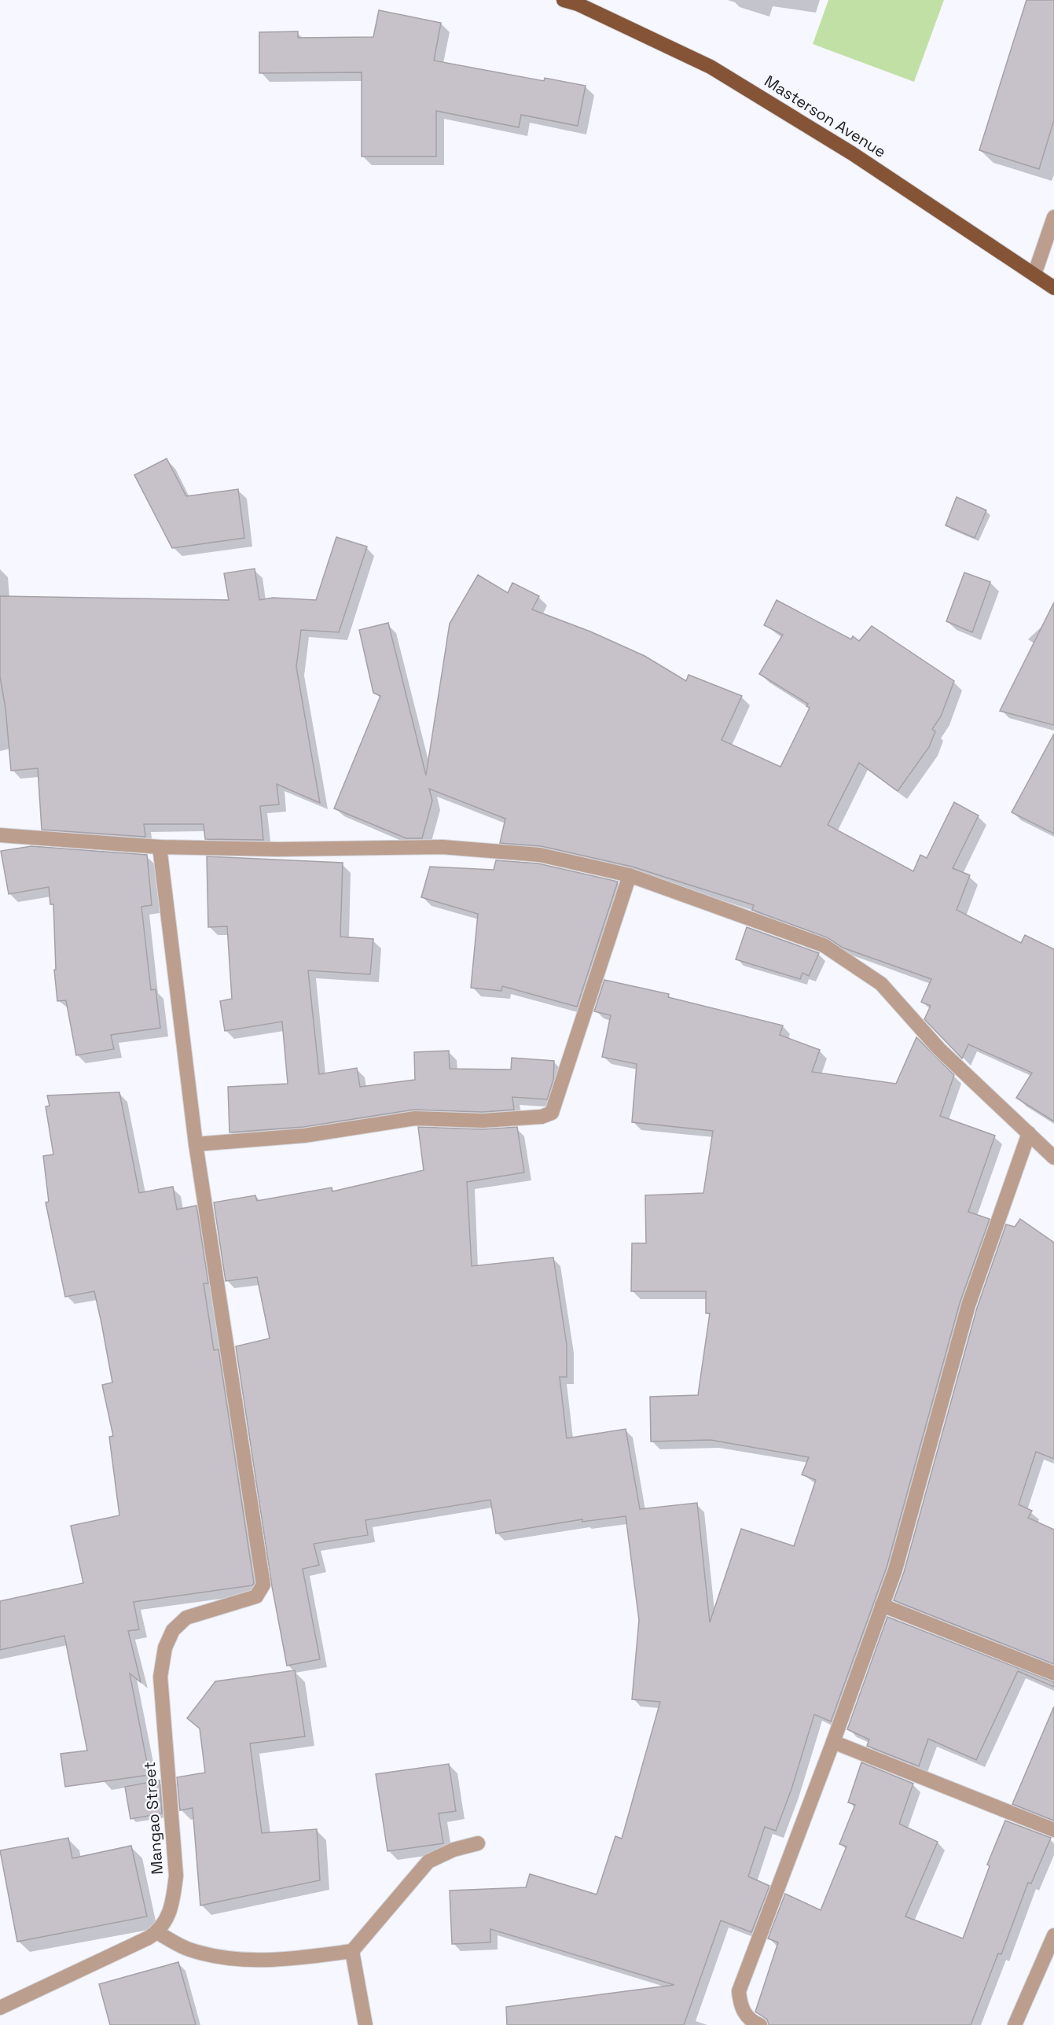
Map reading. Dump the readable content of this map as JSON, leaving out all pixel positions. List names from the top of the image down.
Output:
{
  "streets": {
    "main road": ["Masterson Avenue"],
    "street": ["Mangao Street"]
  }
}
